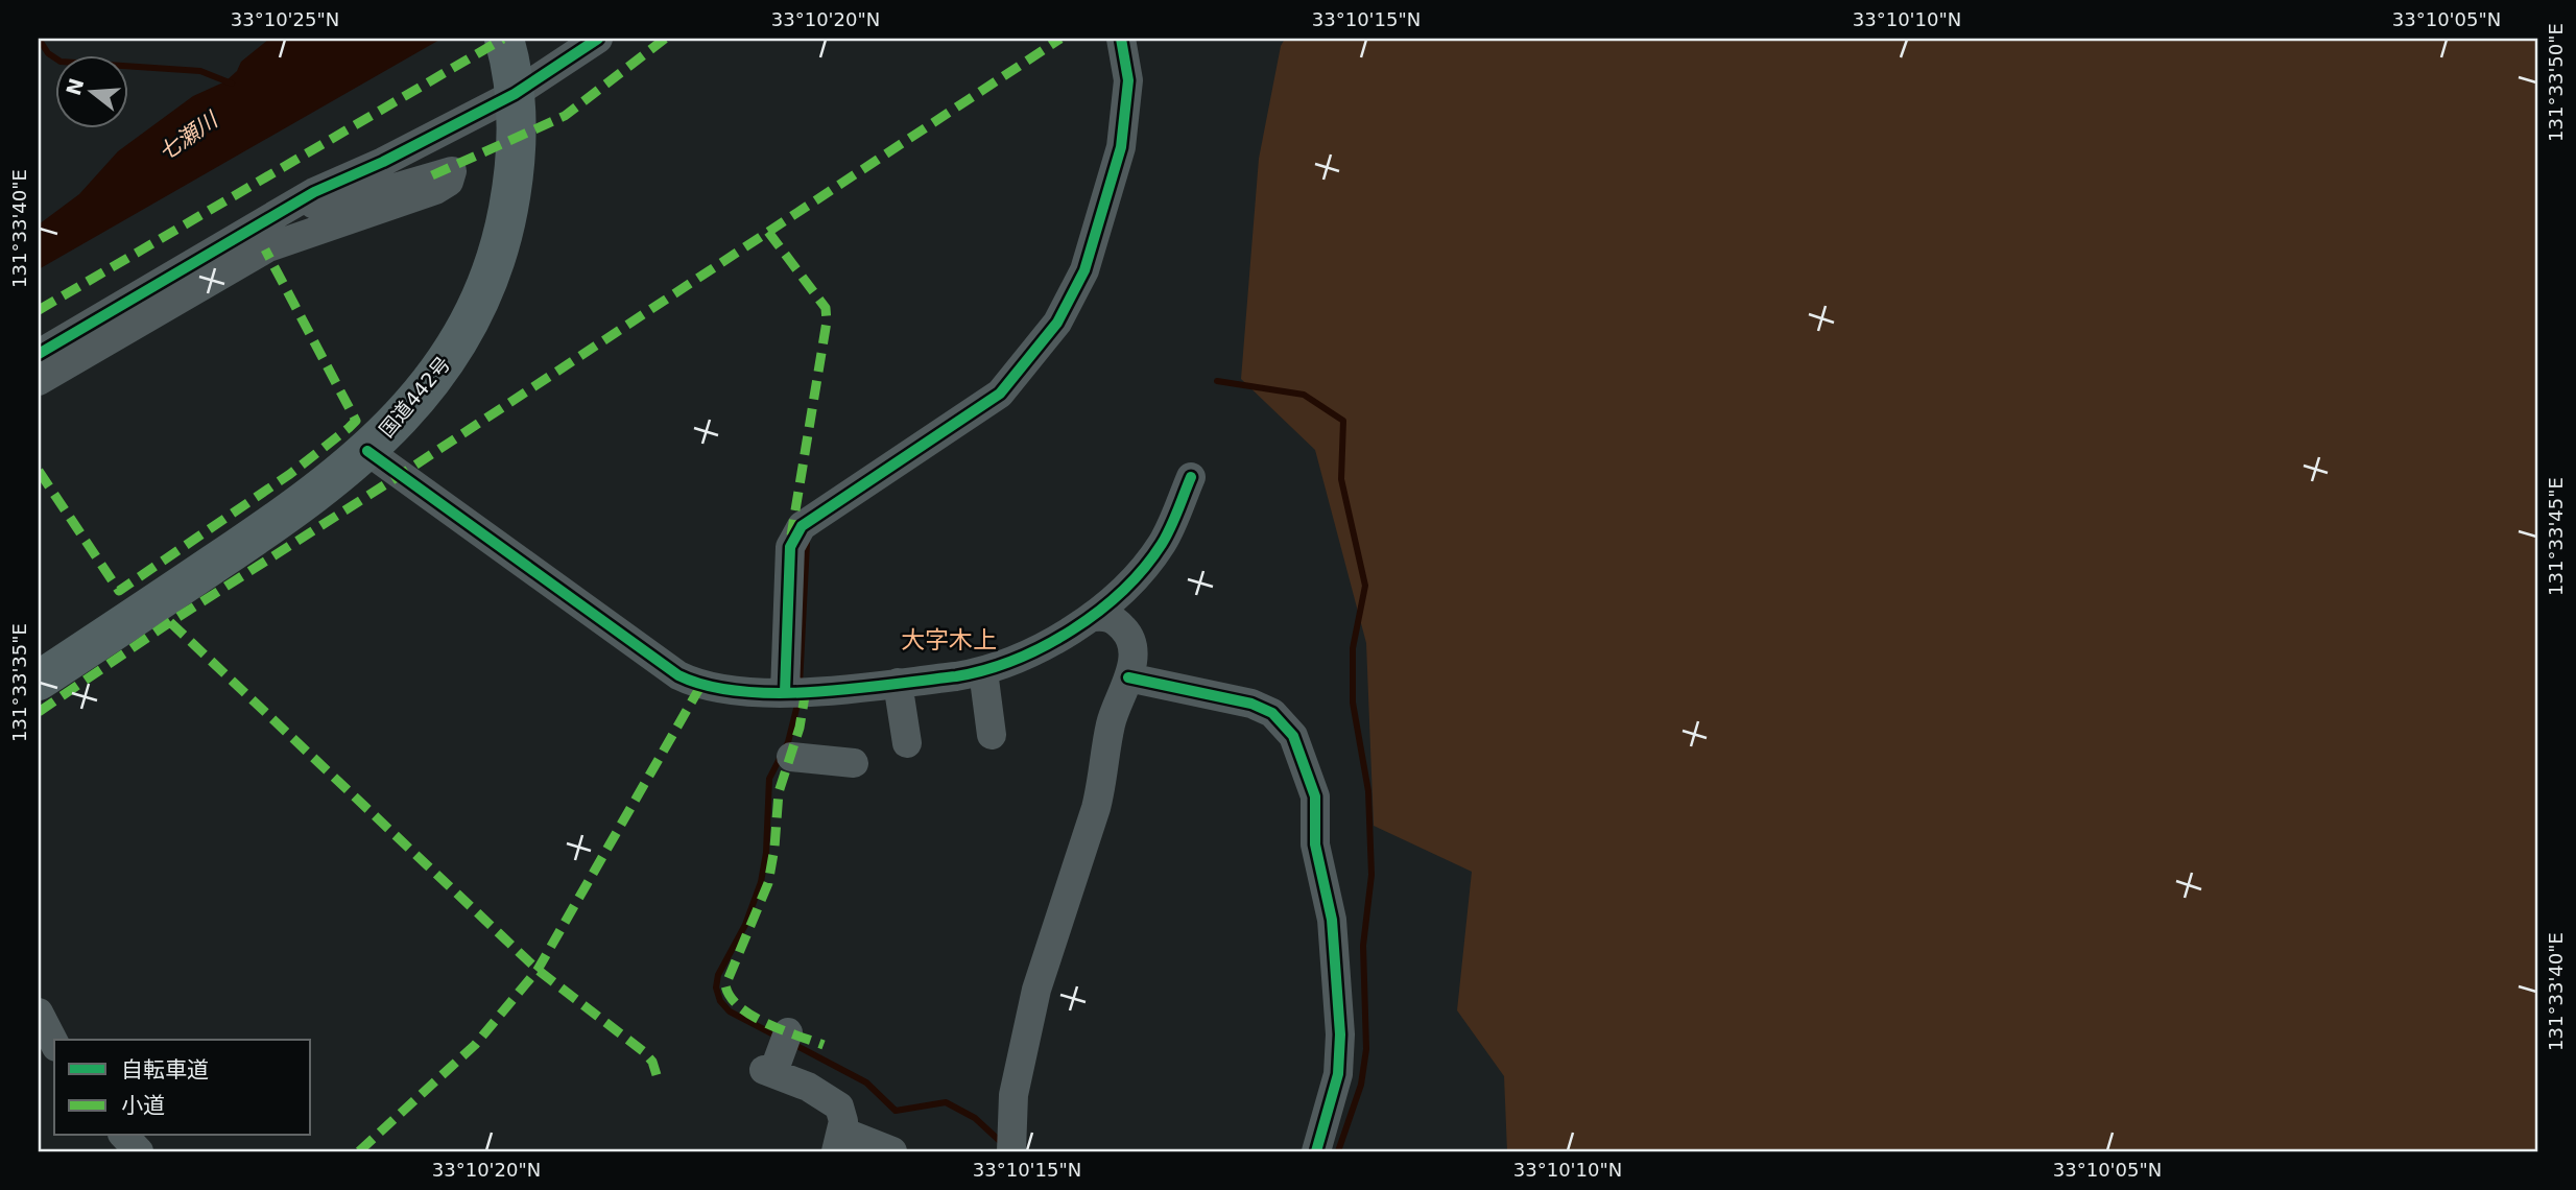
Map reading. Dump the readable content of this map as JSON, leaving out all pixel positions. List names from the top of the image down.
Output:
{
  "streets": {
    "highway": ["国道442号"]
  },
  "districts": ["大字木上"],
  "water": ["七瀬川"],
  "legend": ["自転車道", "小道"],
  "north": "left",
  "coordinates": [
    "33°10'25\"N",
    "33°10'20\"N",
    "33°10'15\"N",
    "33°10'10\"N",
    "33°10'05\"N",
    "131°33'50\"E",
    "131°33'40\"E",
    "131°33'45\"E",
    "131°33'35\"E"
  ]
}
